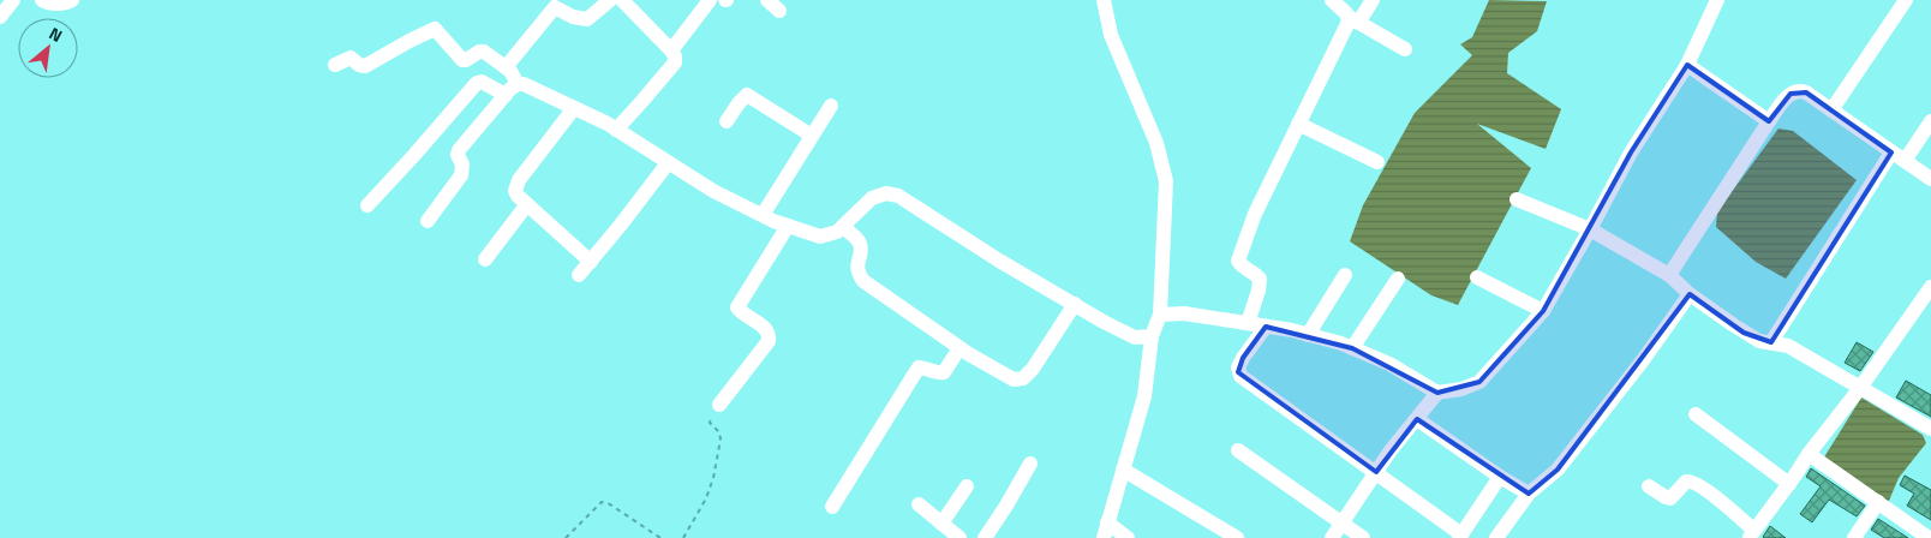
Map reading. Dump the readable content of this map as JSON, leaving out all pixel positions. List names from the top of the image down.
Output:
{
  "north": "top right"
}
